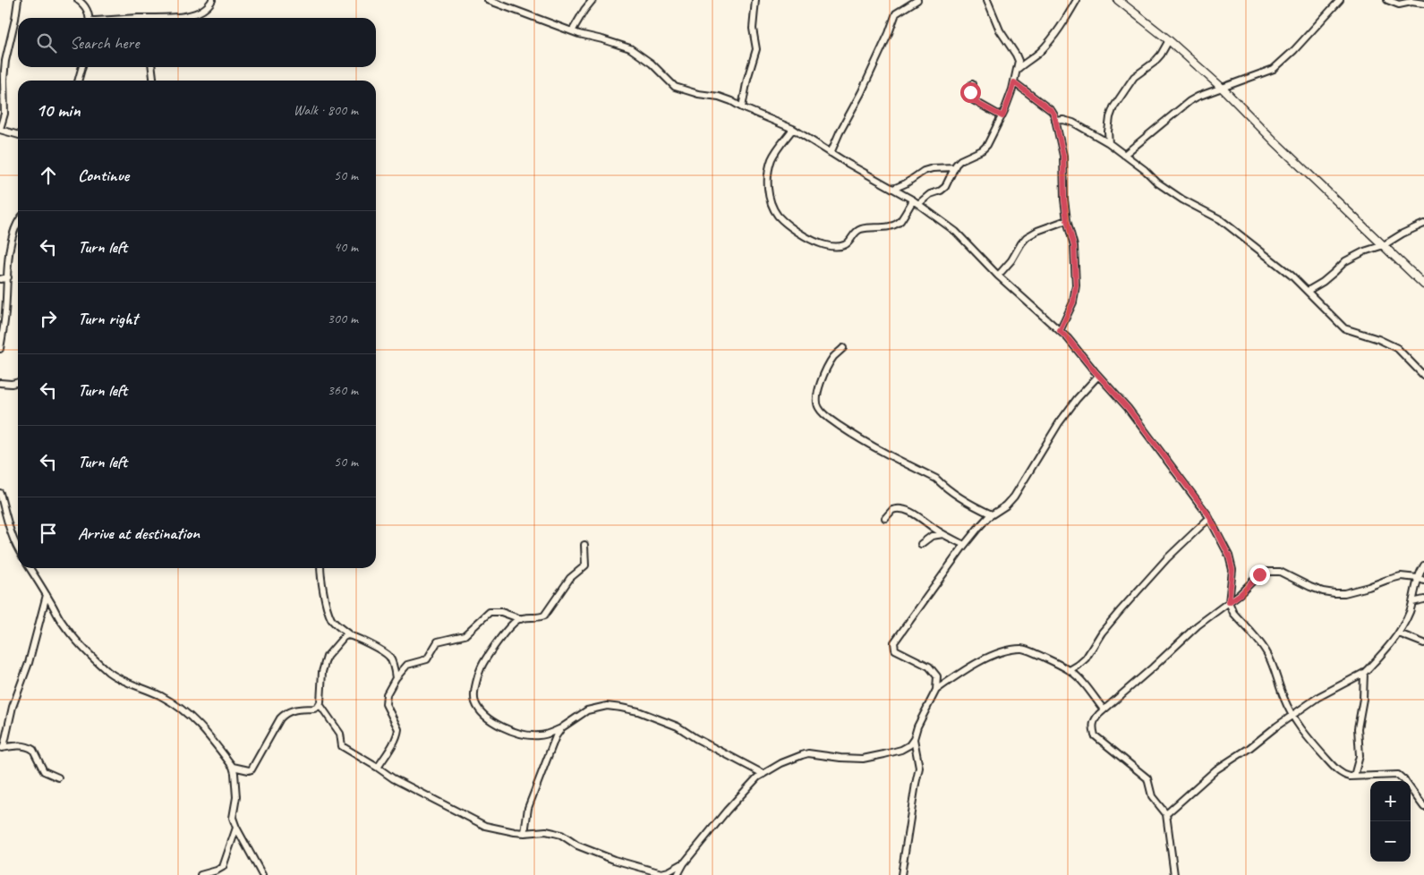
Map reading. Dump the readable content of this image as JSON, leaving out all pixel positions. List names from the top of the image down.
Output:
{
  "page": {
    "search": "Search here",
    "heading": ["10 min", "Walk · 800 m"],
    "list": [
      ["Continue", "50 m"],
      ["Turn left", "40 m"],
      ["Turn right", "300 m"],
      ["Turn left", "360 m"],
      ["Turn left", "50 m"],
      "Arrive at destination"
    ],
    "map_buttons": ["+", "−"]
  }
}
